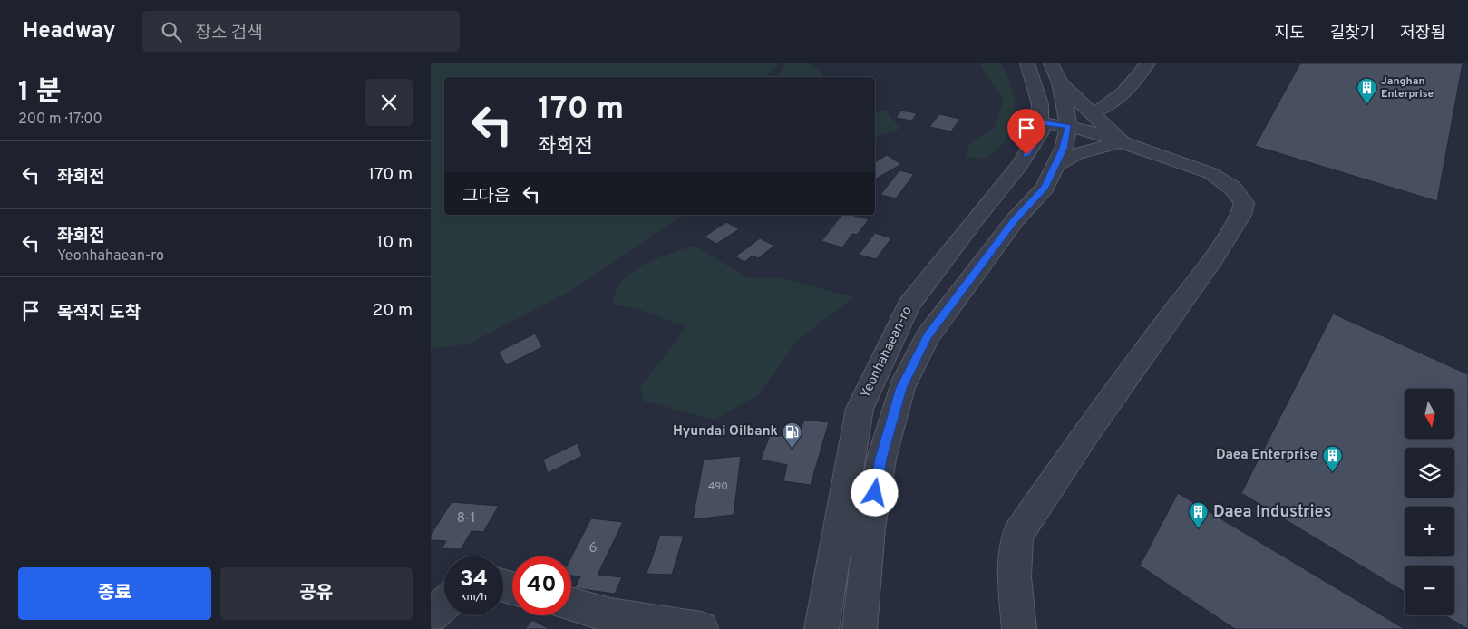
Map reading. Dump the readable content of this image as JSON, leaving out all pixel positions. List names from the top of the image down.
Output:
{
  "streets": {
    "street": ["Yeonhahaean-ro"]
  },
  "places": {
    "building": ["Janghan Enterprise", "Daea Enterprise", "Daea Industries"],
    "fuel station": ["Hyundai Oilbank"]
  },
  "house_numbers": ["490", "8-1", "6"],
  "north": "bottom",
  "page": {
    "header": "Headway",
    "search": "장소 검색",
    "nav": ["지도", "길찾기", "저장됨"],
    "heading": ["1 분", "200 m · 17:00"],
    "turn": ["170 m", "좌회전"],
    "list": [
      {
        "name": "좌회전",
        "value": "170 m"
      },
      {
        "name": "좌회전",
        "note": "Yeonhahaean-ro",
        "value": "10 m"
      },
      {
        "name": "목적지 도착",
        "value": "20 m"
      }
    ],
    "then": "그다음",
    "map_buttons": ["+", "−"],
    "speed": "34 km/h",
    "limit": "40",
    "buttons": ["종료", "공유"]
  }
}
